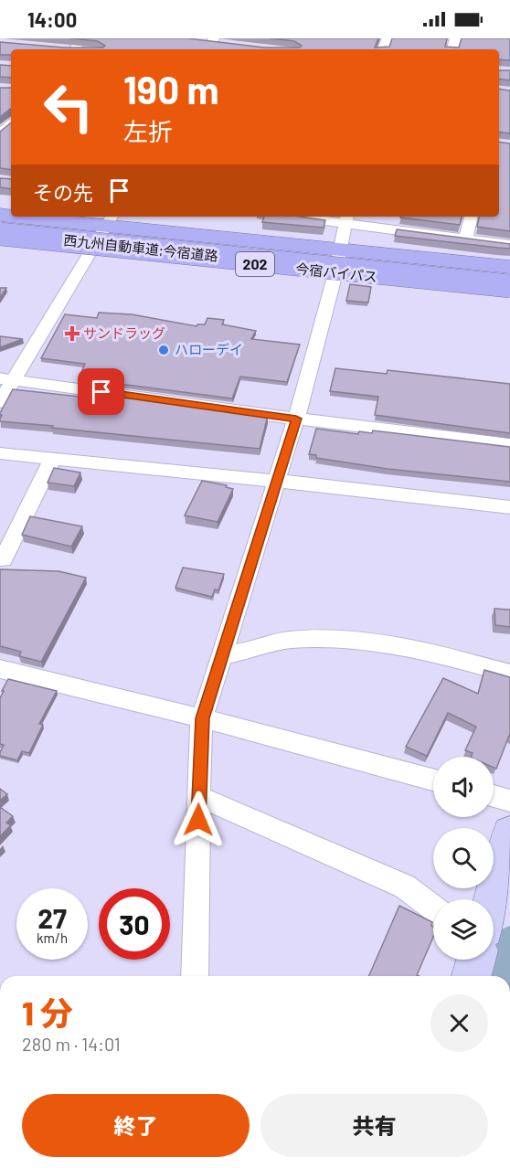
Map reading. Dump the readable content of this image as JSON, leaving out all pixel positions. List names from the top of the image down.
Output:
{
  "streets": {
    "highway": ["西九州自動車道;今宿道路", "202", "今宿バイパス"]
  },
  "crossings": [
    ["西九州自動車道;今宿道路", "今宿バイパス"]
  ],
  "places": {
    "health": ["サンドラッグ"],
    "other": ["ハローデイ"]
  },
  "page": {
    "status": "14:00",
    "turn": ["190 m", "左折"],
    "then": "その先",
    "speed": "27 km/h",
    "limit": "30",
    "heading": ["1 分", "280 m · 14:01"],
    "buttons": ["終了", "共有"]
  }
}
